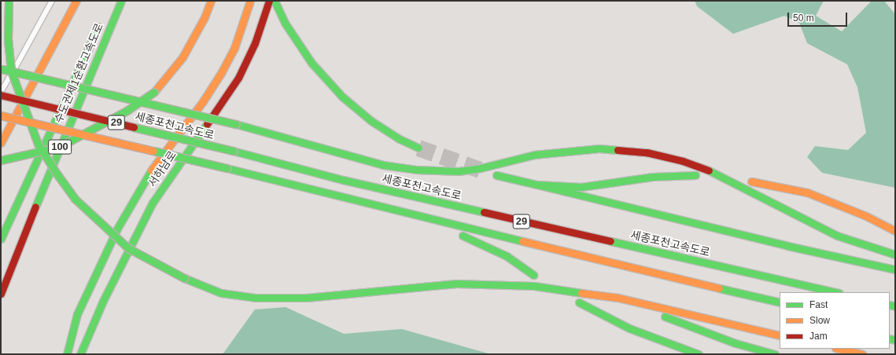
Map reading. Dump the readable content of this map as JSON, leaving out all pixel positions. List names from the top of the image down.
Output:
{
  "streets": {
    "main road": [
      "수도권제1순환고속도로",
      "29",
      "세종포천고속도로",
      "100",
      "서하남로"
    ]
  },
  "legend": ["Fast", "Slow", "Jam"],
  "scale_bar": "50 m"
}
